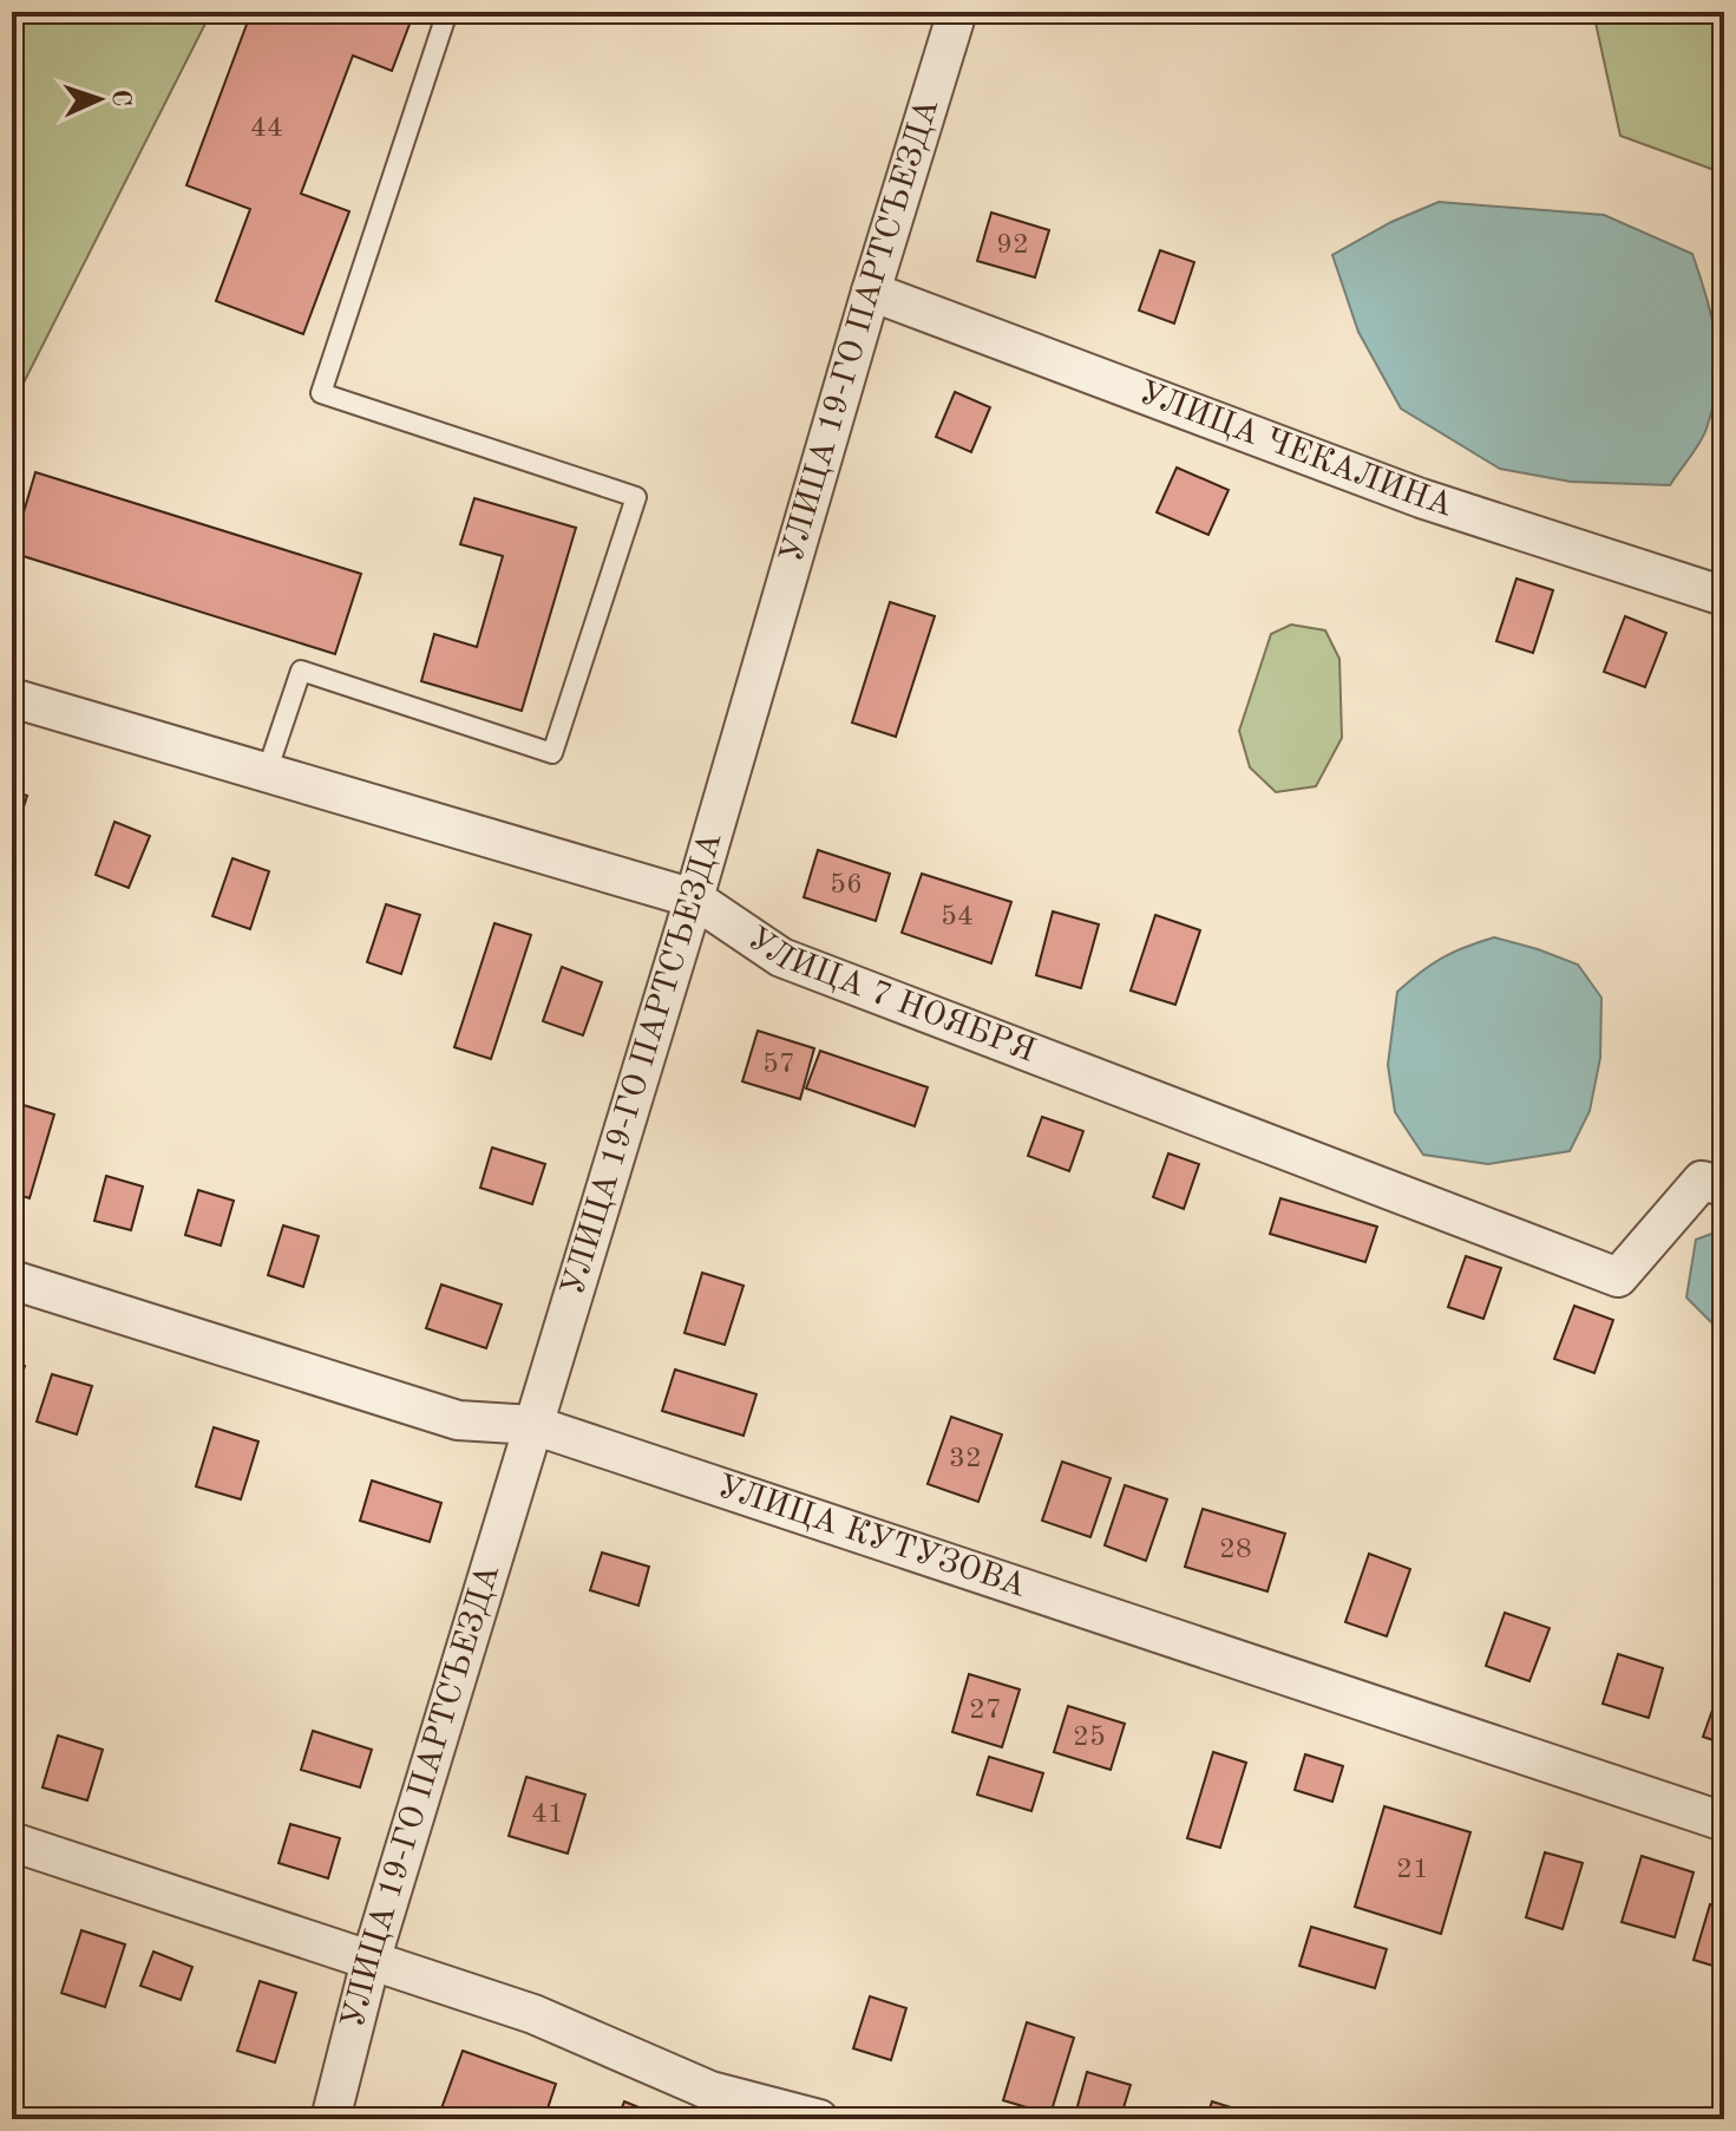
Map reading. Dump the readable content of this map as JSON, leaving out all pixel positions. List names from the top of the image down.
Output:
{
  "streets": {
    "street": [
      "УЛИЦА 19-ГО ПАРТСЪЕЗДА",
      "УЛИЦА ЧЕКАЛИНА",
      "УЛИЦА 7 НОЯБРЯ",
      "УЛИЦА КУТУЗОВА"
    ]
  },
  "crossings": [
    ["УЛИЦА 19-ГО ПАРТСЪЕЗДА", "УЛИЦА ЧЕКАЛИНА"],
    ["УЛИЦА 19-ГО ПАРТСЪЕЗДА", "УЛИЦА 7 НОЯБРЯ"],
    ["УЛИЦА 19-ГО ПАРТСЪЕЗДА", "УЛИЦА КУТУЗОВА"]
  ],
  "house_numbers": [
    "44",
    "92",
    "56",
    "54",
    "57",
    "32",
    "28",
    "27",
    "25",
    "41",
    "21"
  ],
  "north": "right"
}
